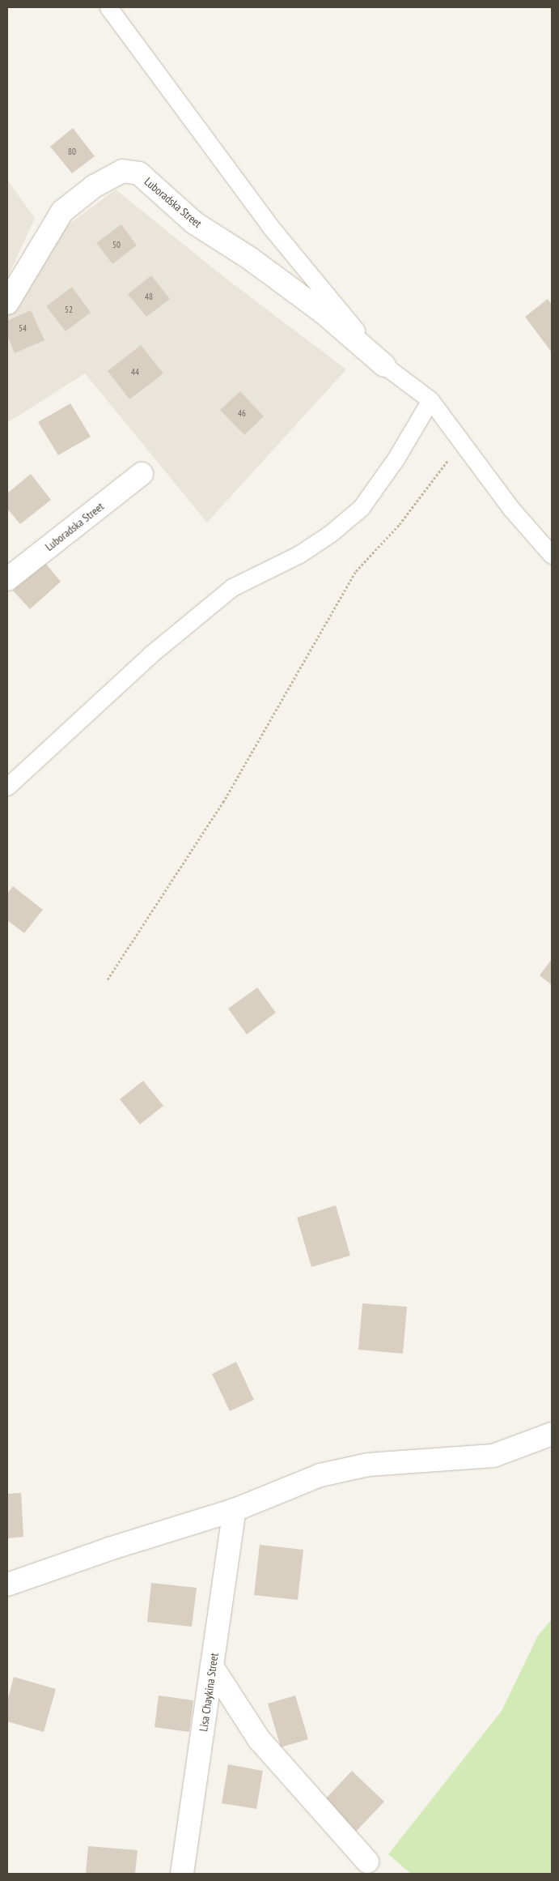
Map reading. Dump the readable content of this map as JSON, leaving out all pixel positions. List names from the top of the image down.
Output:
{
  "streets": {
    "street": ["Luboradska Street", "Lisa Chaykina Street"]
  },
  "house_numbers": [
    "80",
    "50",
    "48",
    "52",
    "54",
    "44",
    "46"
  ]
}
